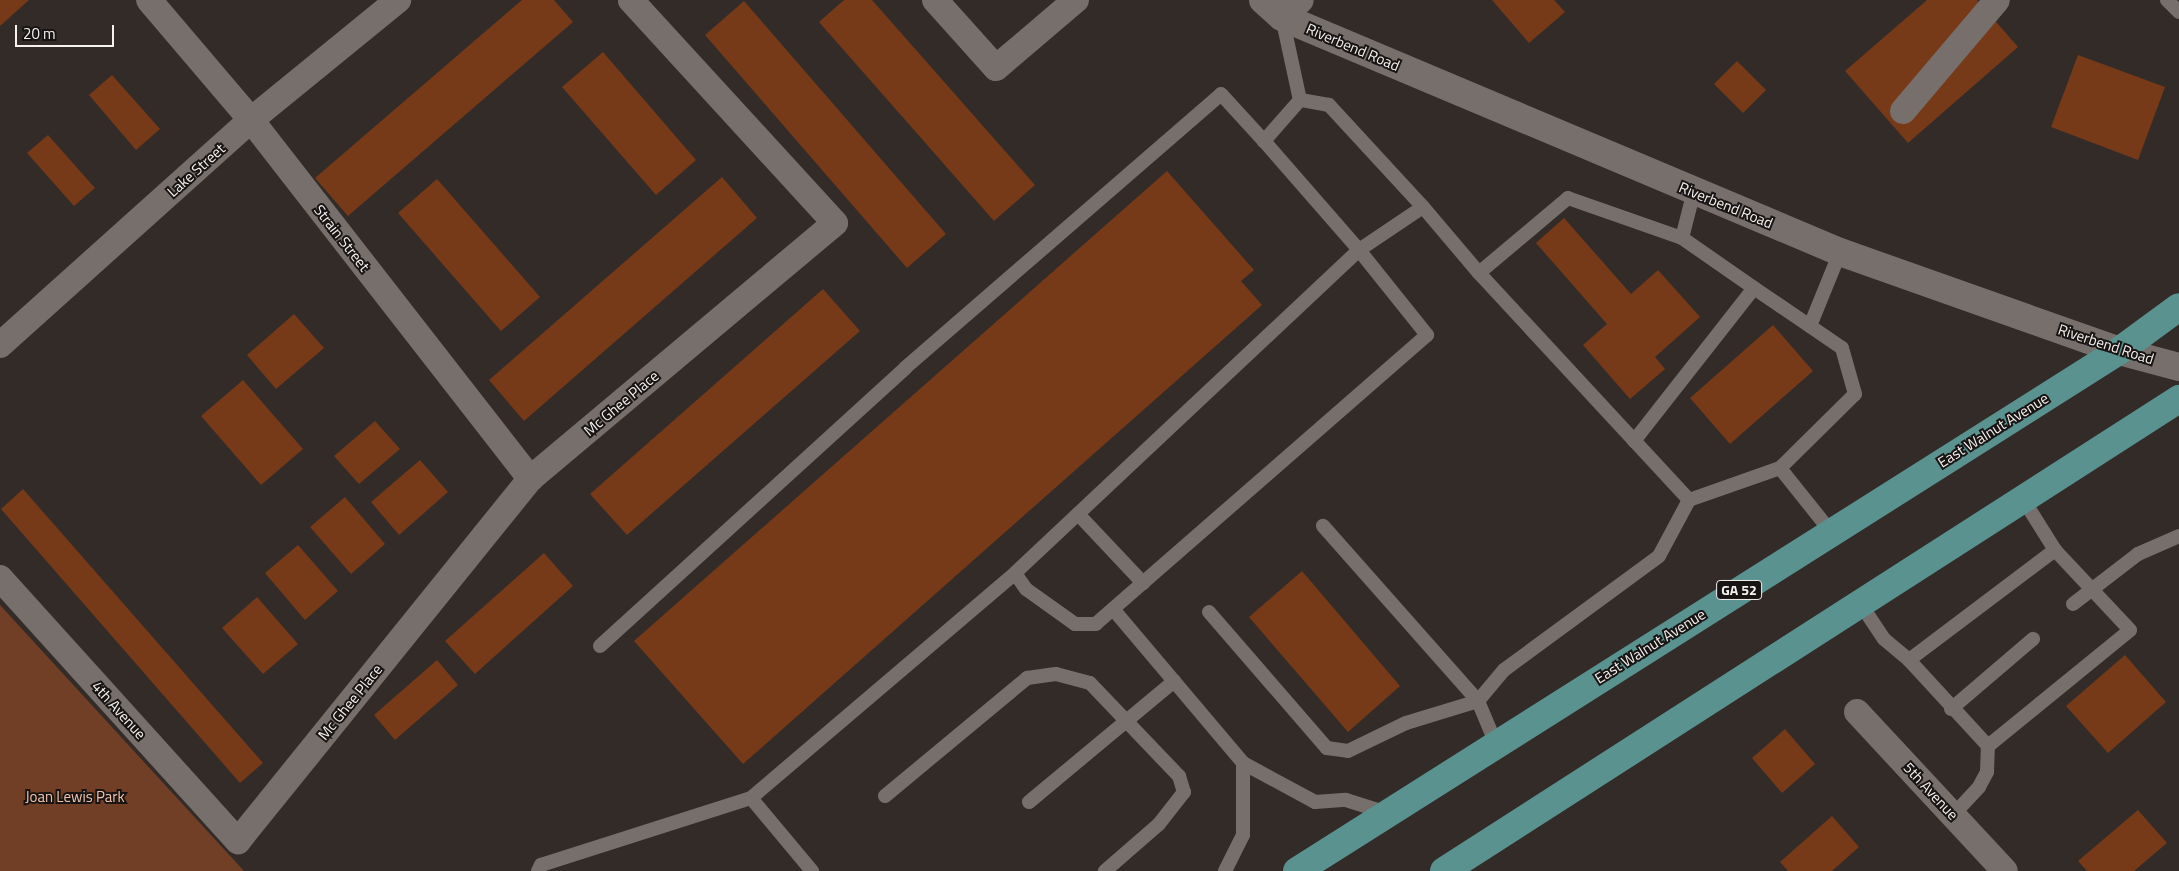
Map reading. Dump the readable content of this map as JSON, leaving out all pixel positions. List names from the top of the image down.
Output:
{
  "streets": {
    "main road": ["East Walnut Avenue", "GA 52"],
    "street": [
      "Riverbend Road",
      "Lake Street",
      "Strain Street",
      "Mc Ghee Place",
      "4th Avenue",
      "5th Avenue"
    ]
  },
  "crossings": [
    ["Riverbend Road", "East Walnut Avenue"],
    ["Lake Street", "Strain Street"],
    ["Strain Street", "Mc Ghee Place"],
    ["Mc Ghee Place", "4th Avenue"]
  ],
  "parks": ["Joan Lewis Park"],
  "scale_bar": "20 m"
}
